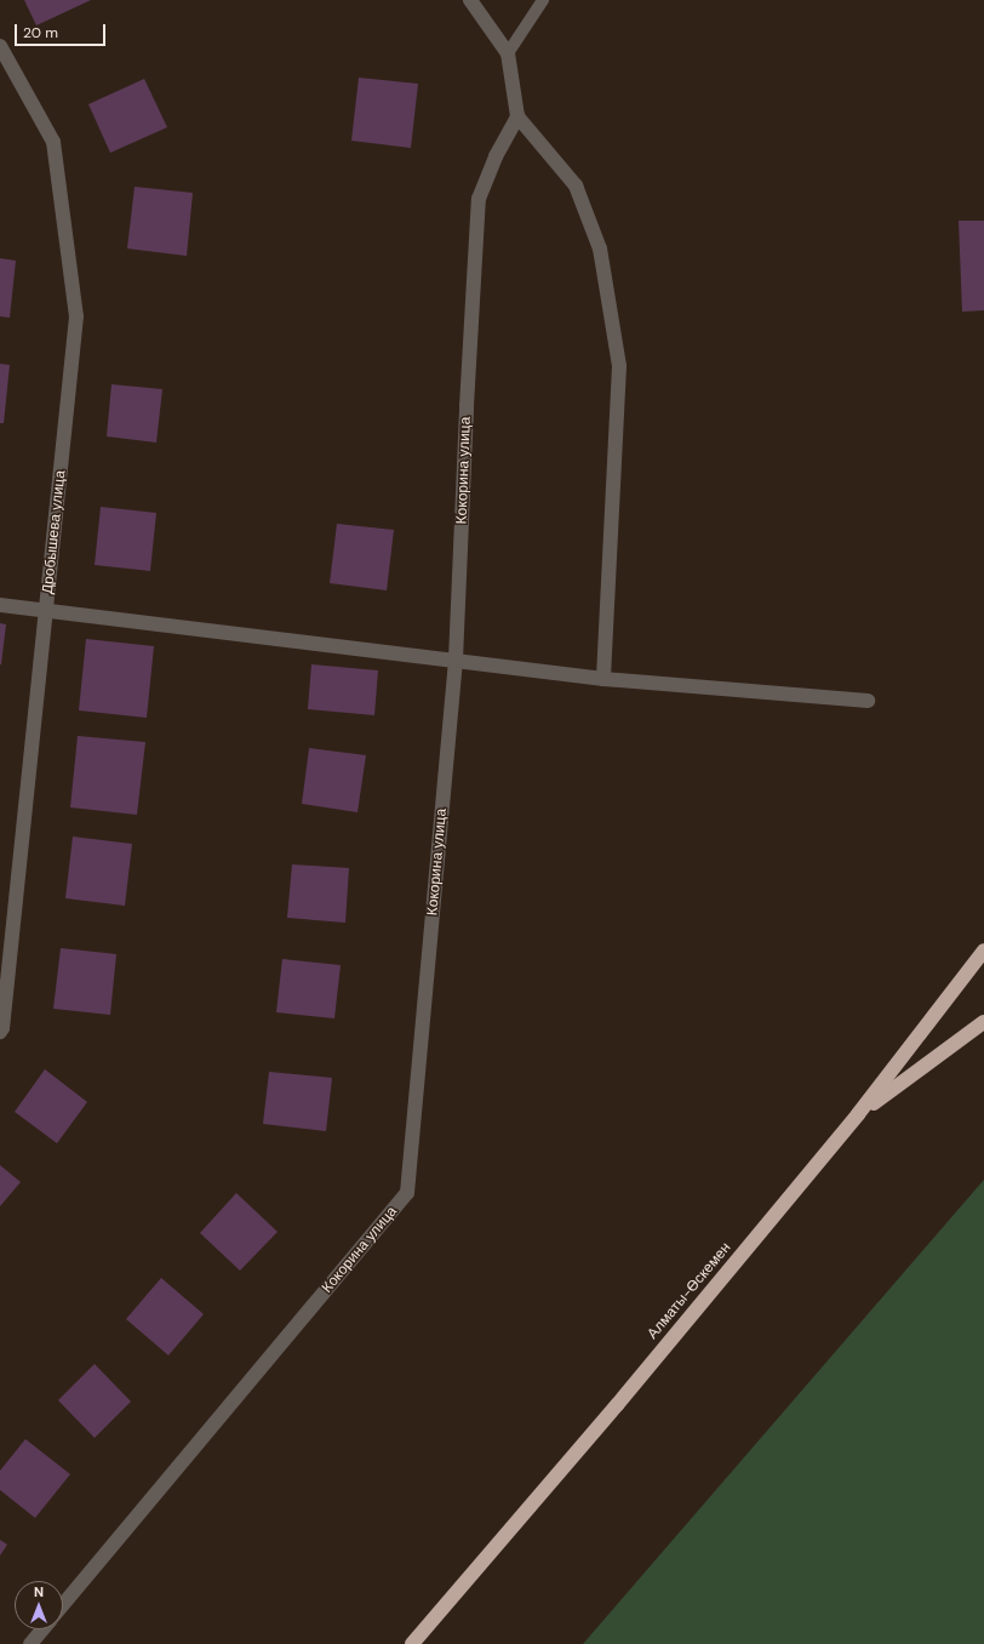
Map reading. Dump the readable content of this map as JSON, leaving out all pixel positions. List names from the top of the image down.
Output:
{
  "streets": {
    "highway": ["Алматы-Өскемен"],
    "street": ["Кокорина улица", "Дробышева улица"]
  },
  "scale_bar": "20 m",
  "north": "top"
}
